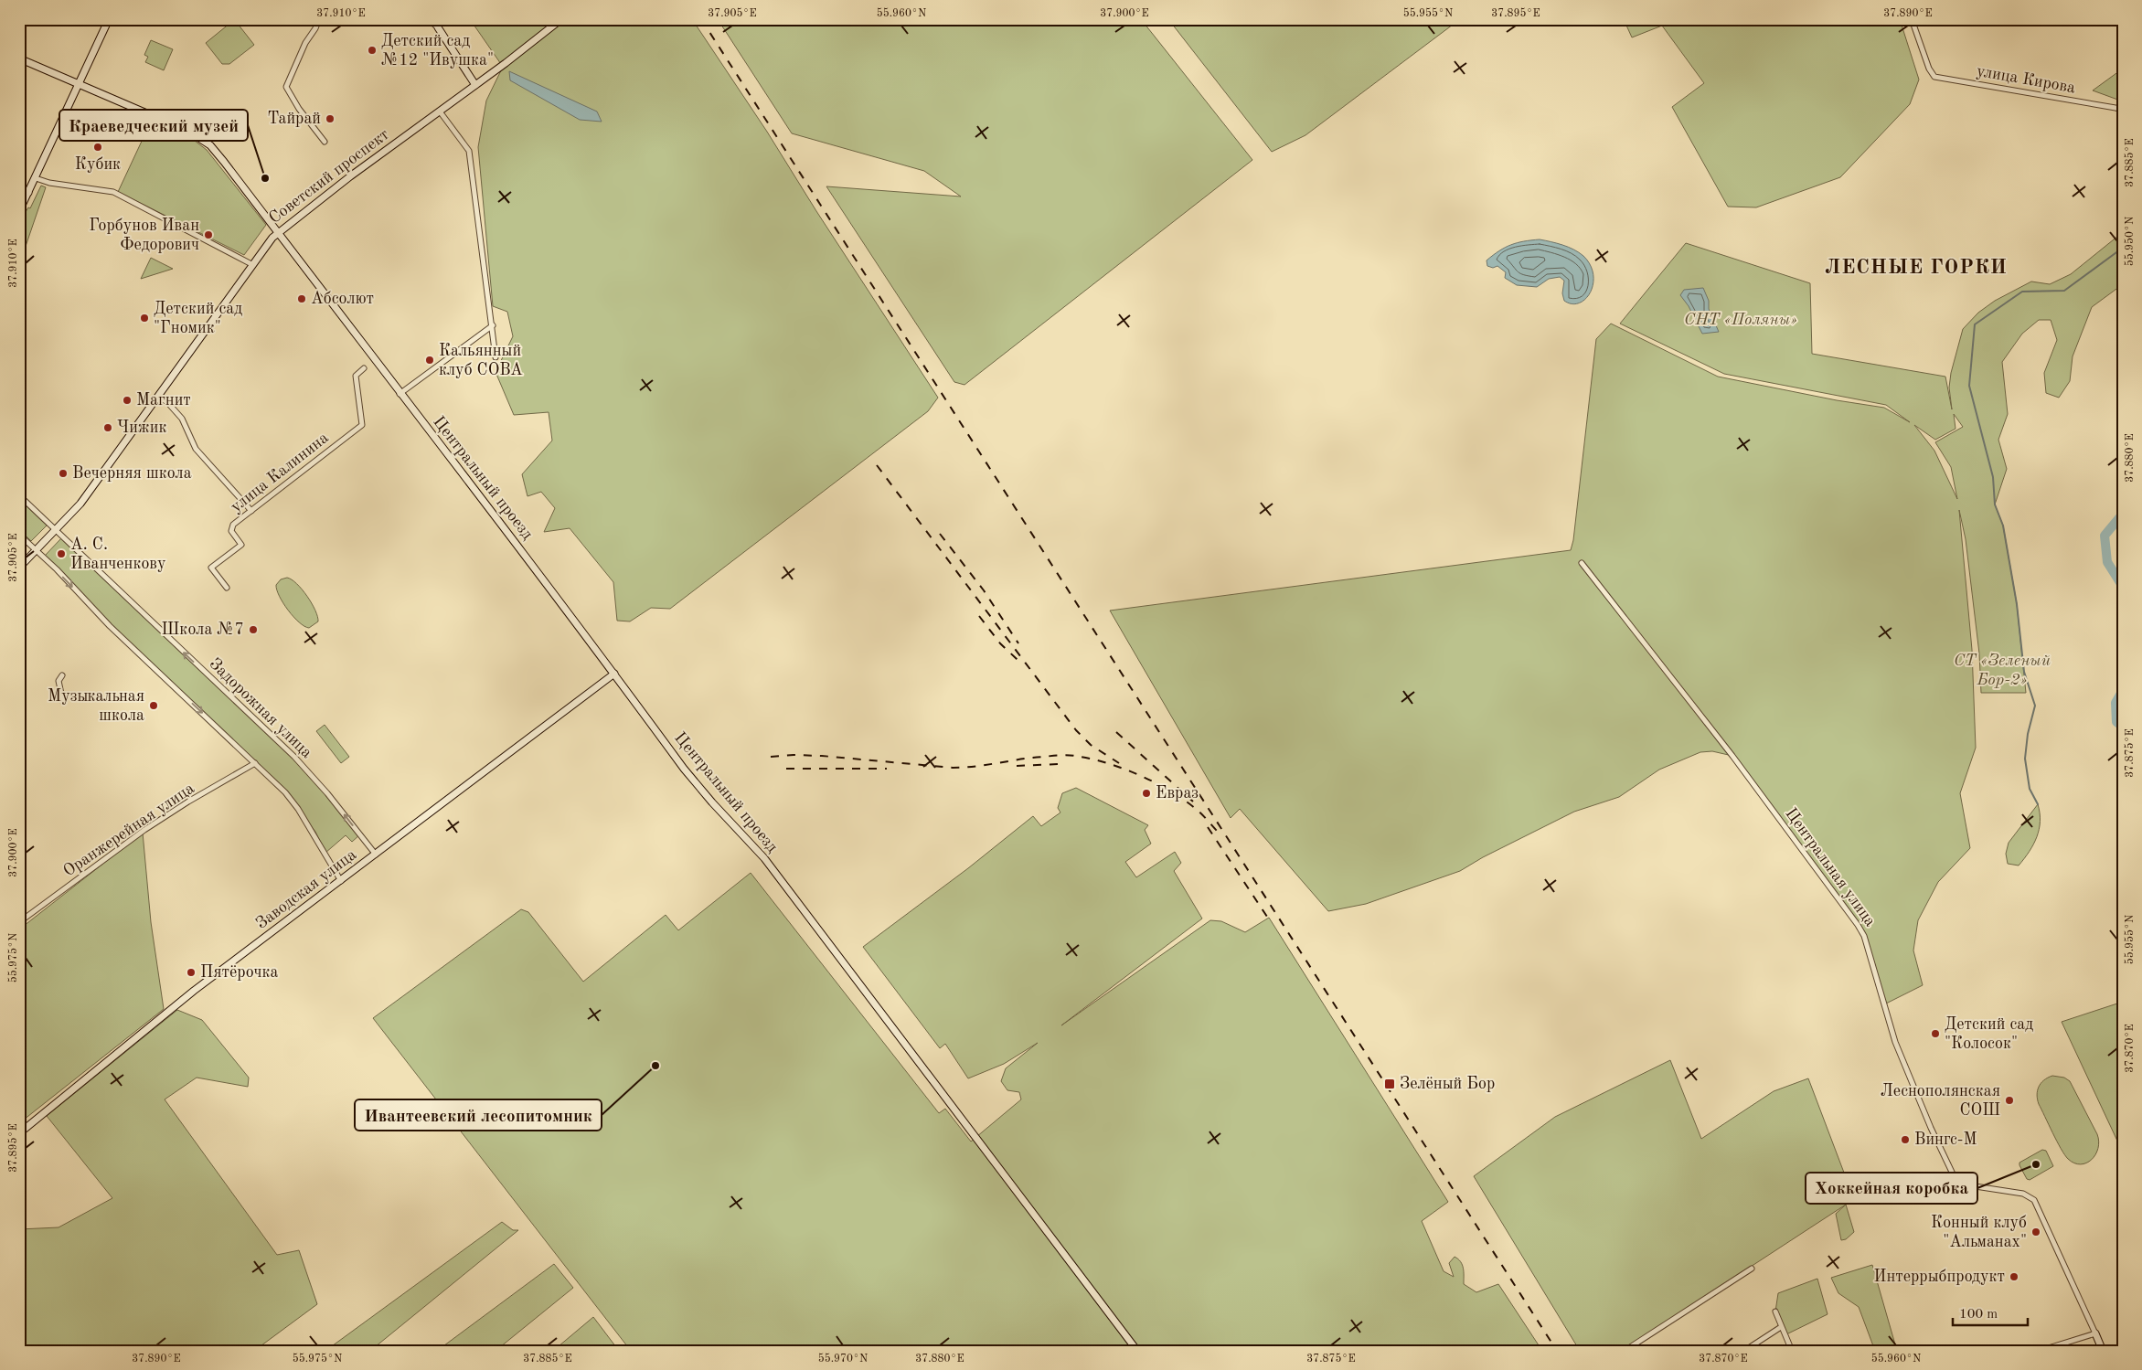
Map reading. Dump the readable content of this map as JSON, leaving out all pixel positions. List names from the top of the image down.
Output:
{
  "streets": {
    "street": [
      "улица Кирова",
      "Советский проспект",
      "улица Калинина",
      "Центральный проезд",
      "Задорожная улица",
      "Оранжерейная улица",
      "Центральная улица",
      "Заводская улица"
    ]
  },
  "crossings": [
    ["Советский проспект", "Центральный проезд"],
    ["Советский проспект", "Задорожная улица"],
    ["Центральный проезд", "Заводская улица"],
    ["Задорожная улица", "Заводская улица"]
  ],
  "districts": ["ЛЕСНЫЕ ГОРКИ"],
  "parks": ["СНТ «Поляны»", "СТ «Зеленый Бор-2»"],
  "places": {
    "other": [
      "Детский сад №12 \"Ивушка\"",
      "Тайрай",
      "Кубик",
      "Краеведческий музей",
      "Горбунов Иван Федорович",
      "Абсолют",
      "Детский сад \"Гномик\"",
      "Кальянный клуб СОВА",
      "Магнит",
      "Чижик",
      "Вечерняя школа",
      "А. С. Иванченкову",
      "Школа №7",
      "Музыкальная школа",
      "Евраз",
      "Пятёрочка",
      "Детский сад \"Колосок\"",
      "Ивантеевский лесопитомник",
      "Леснополянская СОШ",
      "Вингс-М",
      "Хоккейная коробка",
      "Конный клуб \"Альманах\"",
      "Интеррыбпродукт"
    ],
    "transit": ["Зелёный Бор"]
  },
  "scale_bar": "100 m",
  "coordinates": [
    "37.910°E",
    "37.905°E",
    "55.960°N",
    "37.900°E",
    "55.955°N",
    "37.895°E",
    "37.890°E",
    "37.885°E",
    "55.950°N",
    "37.880°E",
    "37.875°E",
    "55.975°N",
    "37.870°E",
    "55.970°N"
  ]
}
